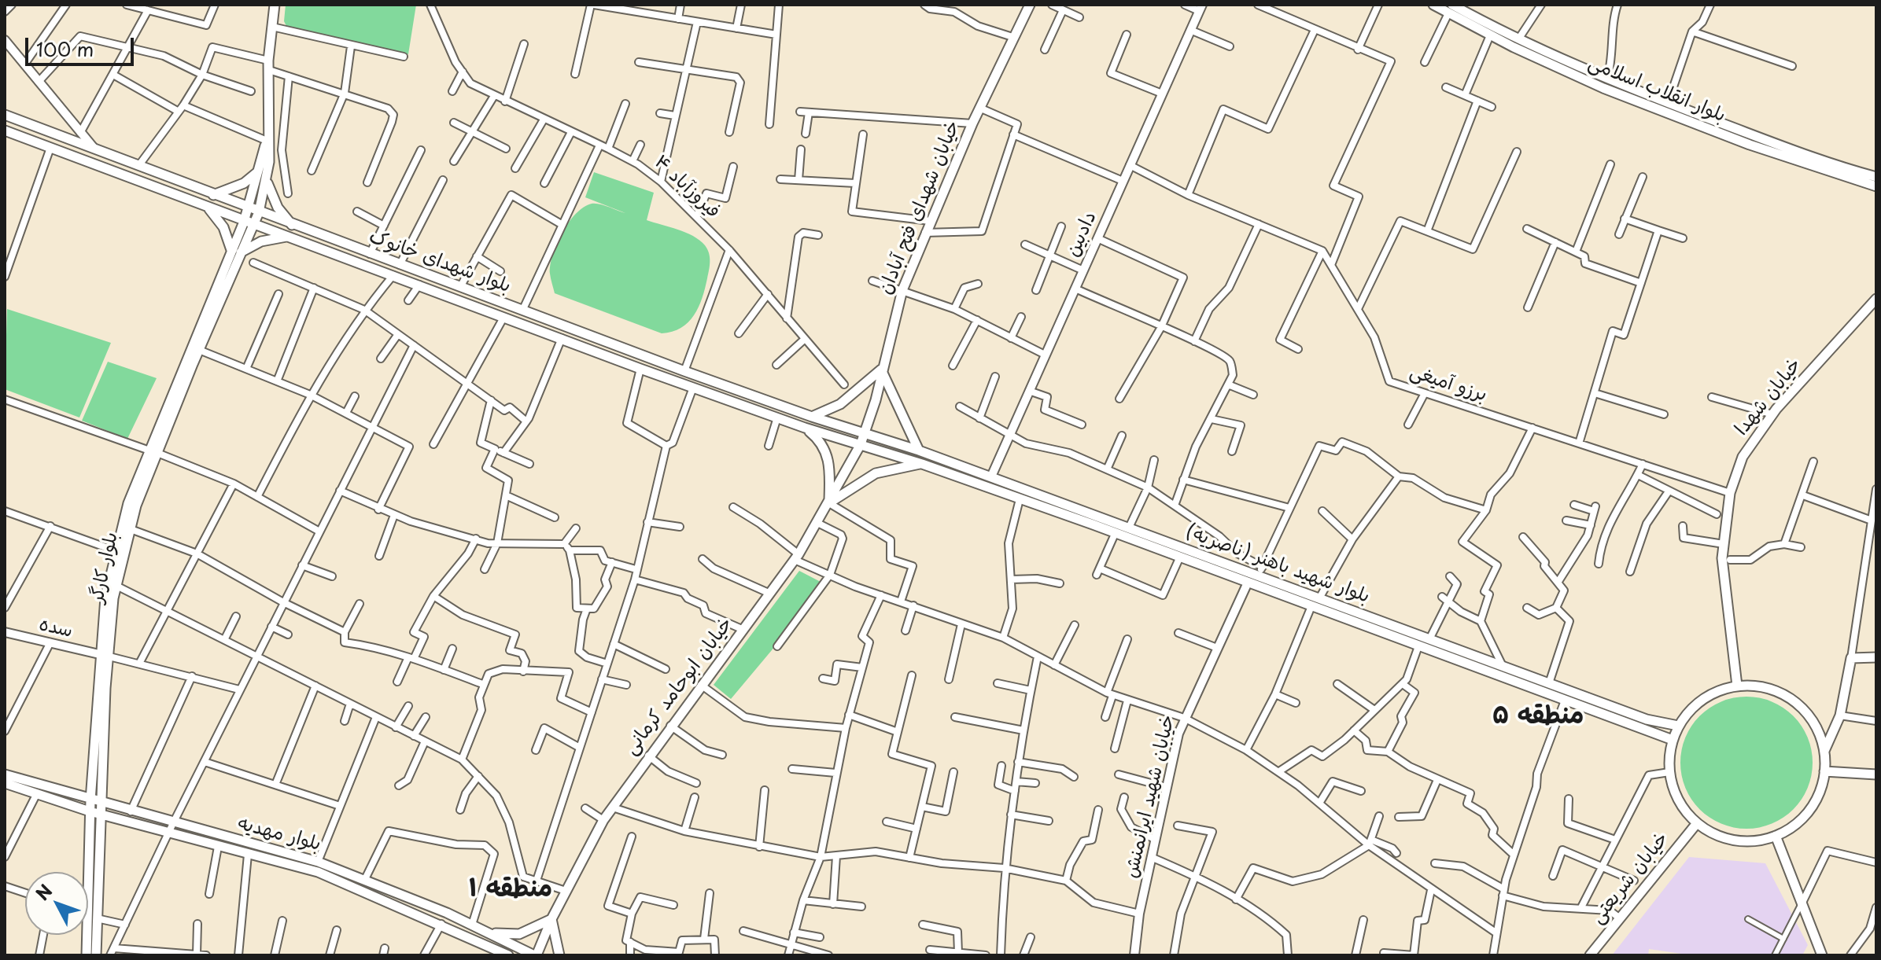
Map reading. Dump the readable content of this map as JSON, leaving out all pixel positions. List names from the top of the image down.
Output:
{
  "streets": {
    "main road": [
      "بلوار انقلاب اسلامی",
      "خیابان شهدای فتح آبادان",
      "بلوار شهدای خانوک",
      "خیابان شهدا",
      "بلوار شهید باهنر (ناصریه)",
      "بلوار کارگر",
      "خیابان ابوحامد کرمانی",
      "بلوار مهدیه",
      "خیابان شریعتی"
    ],
    "street": [
      "فیروزآباد ۴",
      "دادبین",
      "برزو آمیغی",
      "سده",
      "خیابان شهید ایرانمنش"
    ]
  },
  "crossings": [
    ["خیابان شهدای فتح آبادان", "بلوار شهدای خانوک"],
    ["خیابان شهدای فتح آبادان", "بلوار شهید باهنر (ناصریه)"],
    ["خیابان شهدای فتح آبادان", "خیابان ابوحامد کرمانی"],
    ["دادبین", "بلوار شهید باهنر (ناصریه)"],
    ["بلوار شهدای خانوک", "بلوار شهید باهنر (ناصریه)"],
    ["بلوار شهدای خانوک", "بلوار کارگر"],
    ["بلوار شهدای خانوک", "خیابان ابوحامد کرمانی"],
    ["برزو آمیغی", "خیابان شهدا"],
    ["خیابان شهدا", "بلوار شهید باهنر (ناصریه)"],
    ["خیابان شهدا", "خیابان شریعتی"],
    ["بلوار شهید باهنر (ناصریه)", "خیابان ابوحامد کرمانی"],
    ["بلوار شهید باهنر (ناصریه)", "خیابان شهید ایرانمنش"],
    ["بلوار شهید باهنر (ناصریه)", "خیابان شریعتی"],
    ["بلوار کارگر", "سده"],
    ["بلوار کارگر", "بلوار مهدیه"],
    ["خیابان ابوحامد کرمانی", "بلوار مهدیه"]
  ],
  "districts": ["منطقه ۵", "منطقه ۱"],
  "scale_bar": "100 m",
  "north": "top left"
}
